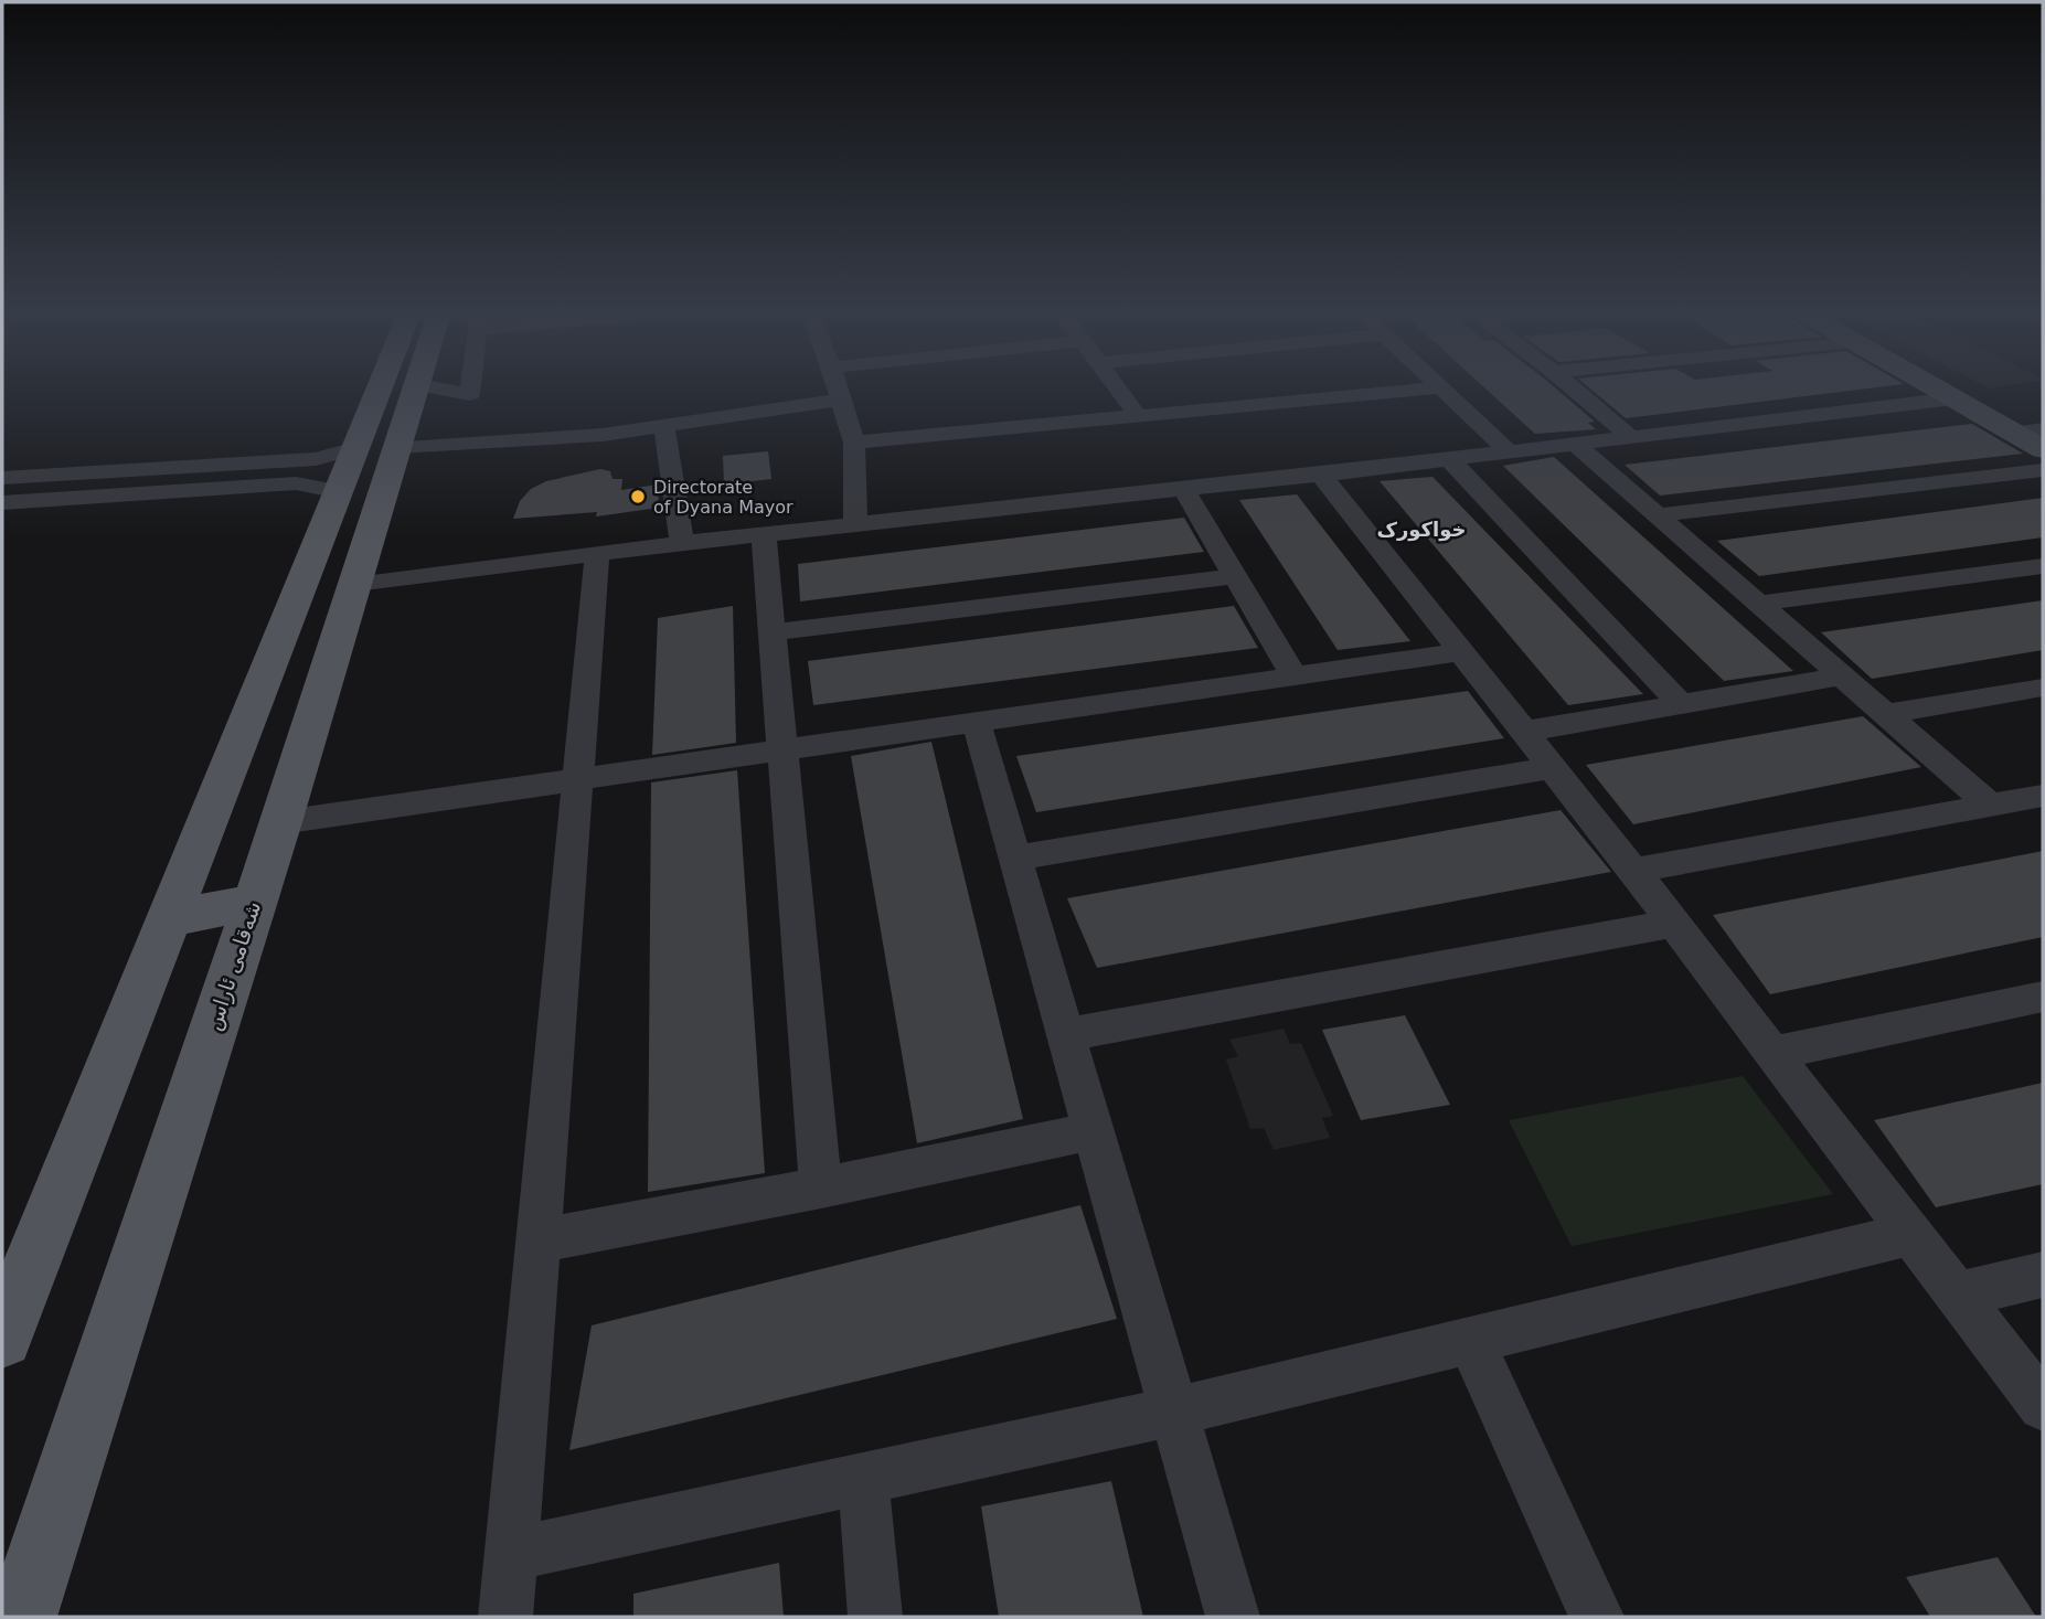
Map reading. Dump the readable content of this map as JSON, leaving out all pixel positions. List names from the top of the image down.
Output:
{
  "streets": {
    "main road": ["شەقامی ئاراس"]
  },
  "districts": ["خواکورک"],
  "places": ["Directorate of Dyana Mayor"]
}
